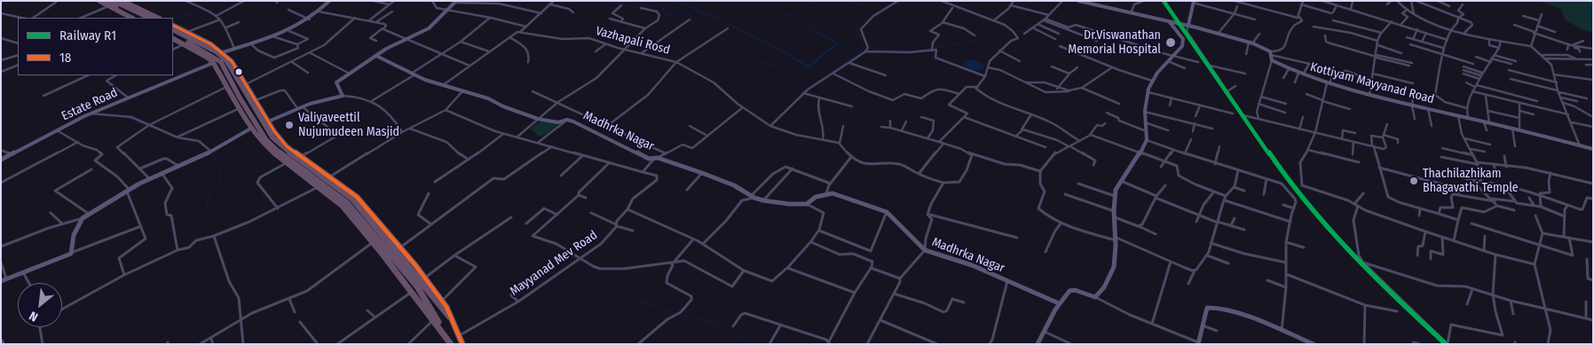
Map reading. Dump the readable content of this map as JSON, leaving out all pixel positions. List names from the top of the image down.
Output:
{
  "streets": {
    "street": [
      "Vazhapali Rosd",
      "Kottiyam Mayyanad Road",
      "Estate Road",
      "Madhrka Nagar",
      "Mayyanad Mev Road"
    ]
  },
  "places": ["Dr.Viswanathan Memorial Hospital", "Valiyaveettil Nujumudeen Masjid", "Thachilazhikam Bhagavathi Temple"],
  "lines": ["rail line R1", "transit line 18"],
  "legend": ["Railway R1", "18"],
  "north": "bottom left"
}
